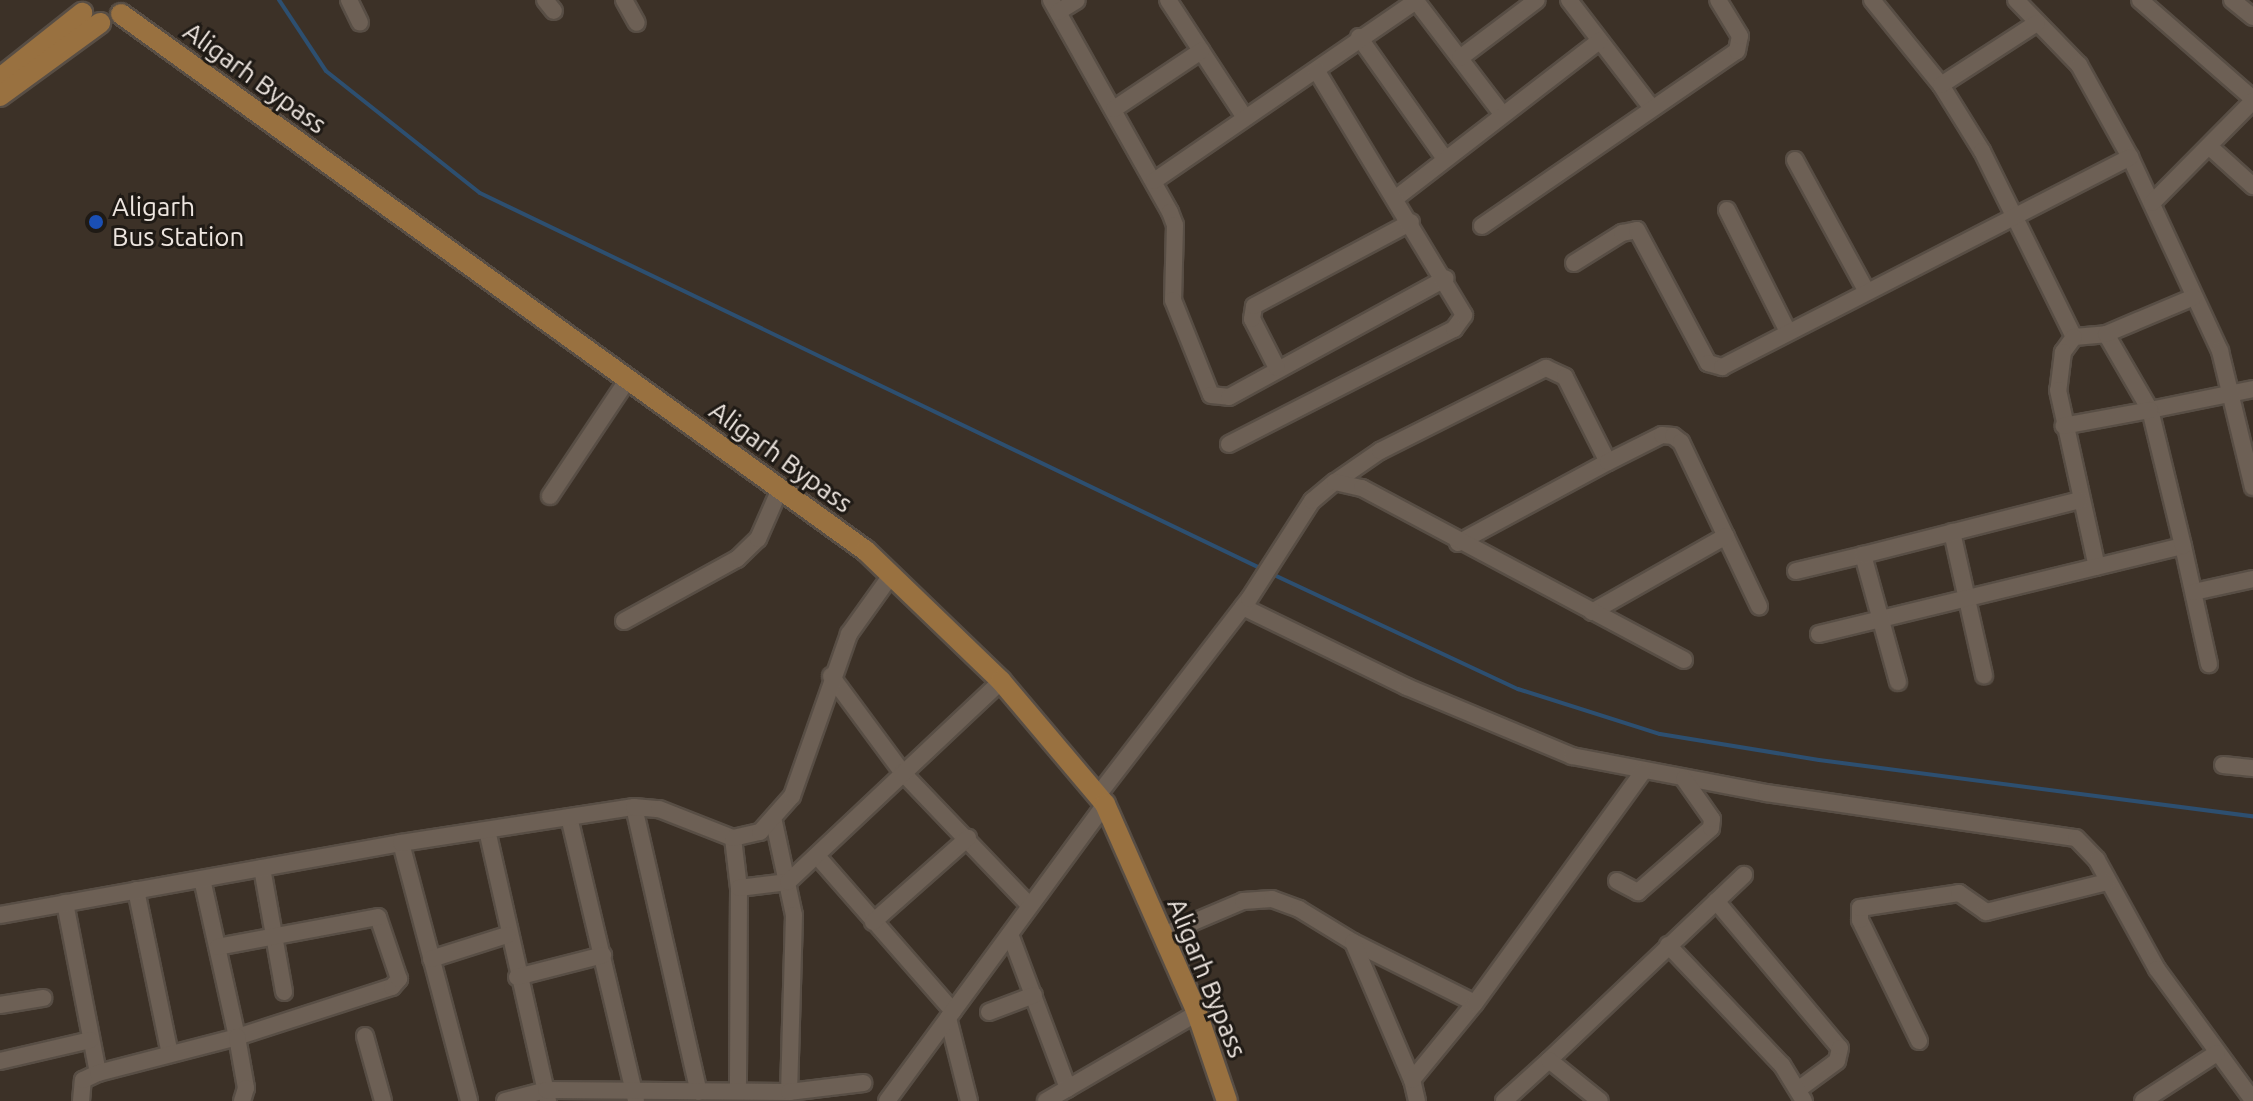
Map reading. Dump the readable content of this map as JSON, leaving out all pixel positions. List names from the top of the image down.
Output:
{
  "streets": {
    "main road": ["Aligarh Bypass"]
  },
  "places": ["Aligarh Bus Station"]
}
